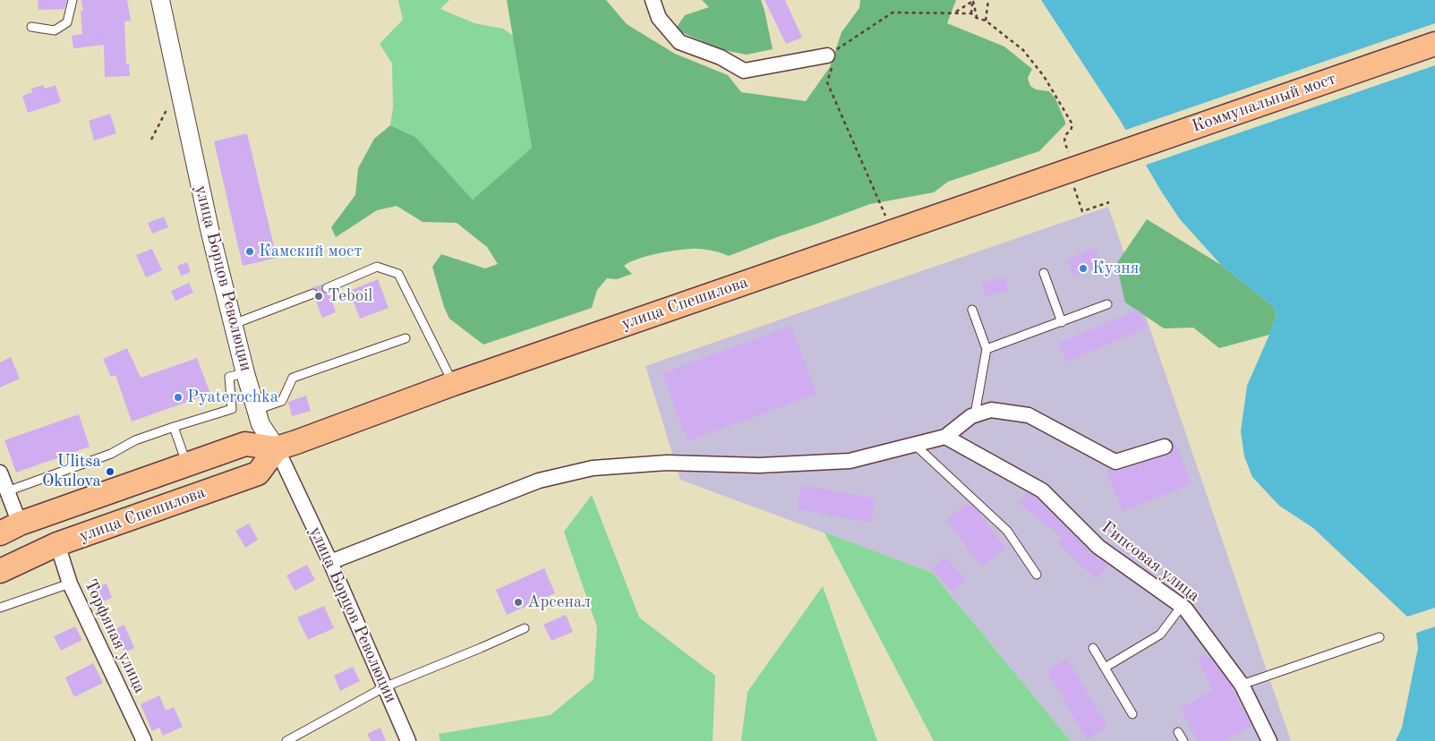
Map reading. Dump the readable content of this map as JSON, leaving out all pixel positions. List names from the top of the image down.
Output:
{
  "streets": {
    "main road": ["Коммунальный мост", "улица Спешилова"],
    "street": ["улица Борцов Революции", "Гипсовая улица", "Торфяная улица"]
  },
  "crossings": [
    ["Коммунальный мост", "улица Спешилова"],
    ["улица Борцов Революции", "улица Спешилова"],
    ["улица Спешилова", "Торфяная улица"]
  ],
  "places": [
    "Камский мост",
    "Кузня",
    "Teboil",
    "Pyaterochka",
    "Ulitsa Okulova",
    "Арсенал"
  ]
}
